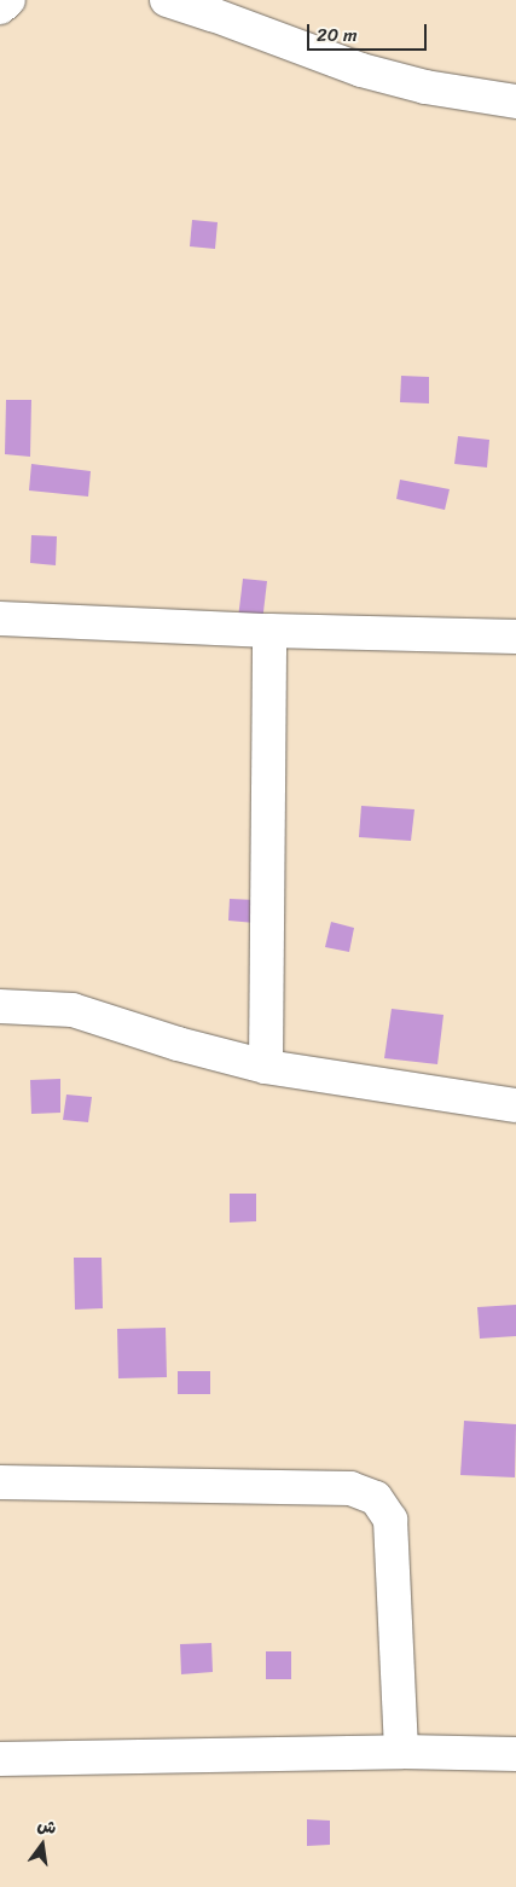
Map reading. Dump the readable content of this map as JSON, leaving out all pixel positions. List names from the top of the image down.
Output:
{
  "scale_bar": "20 m",
  "north": "top"
}
